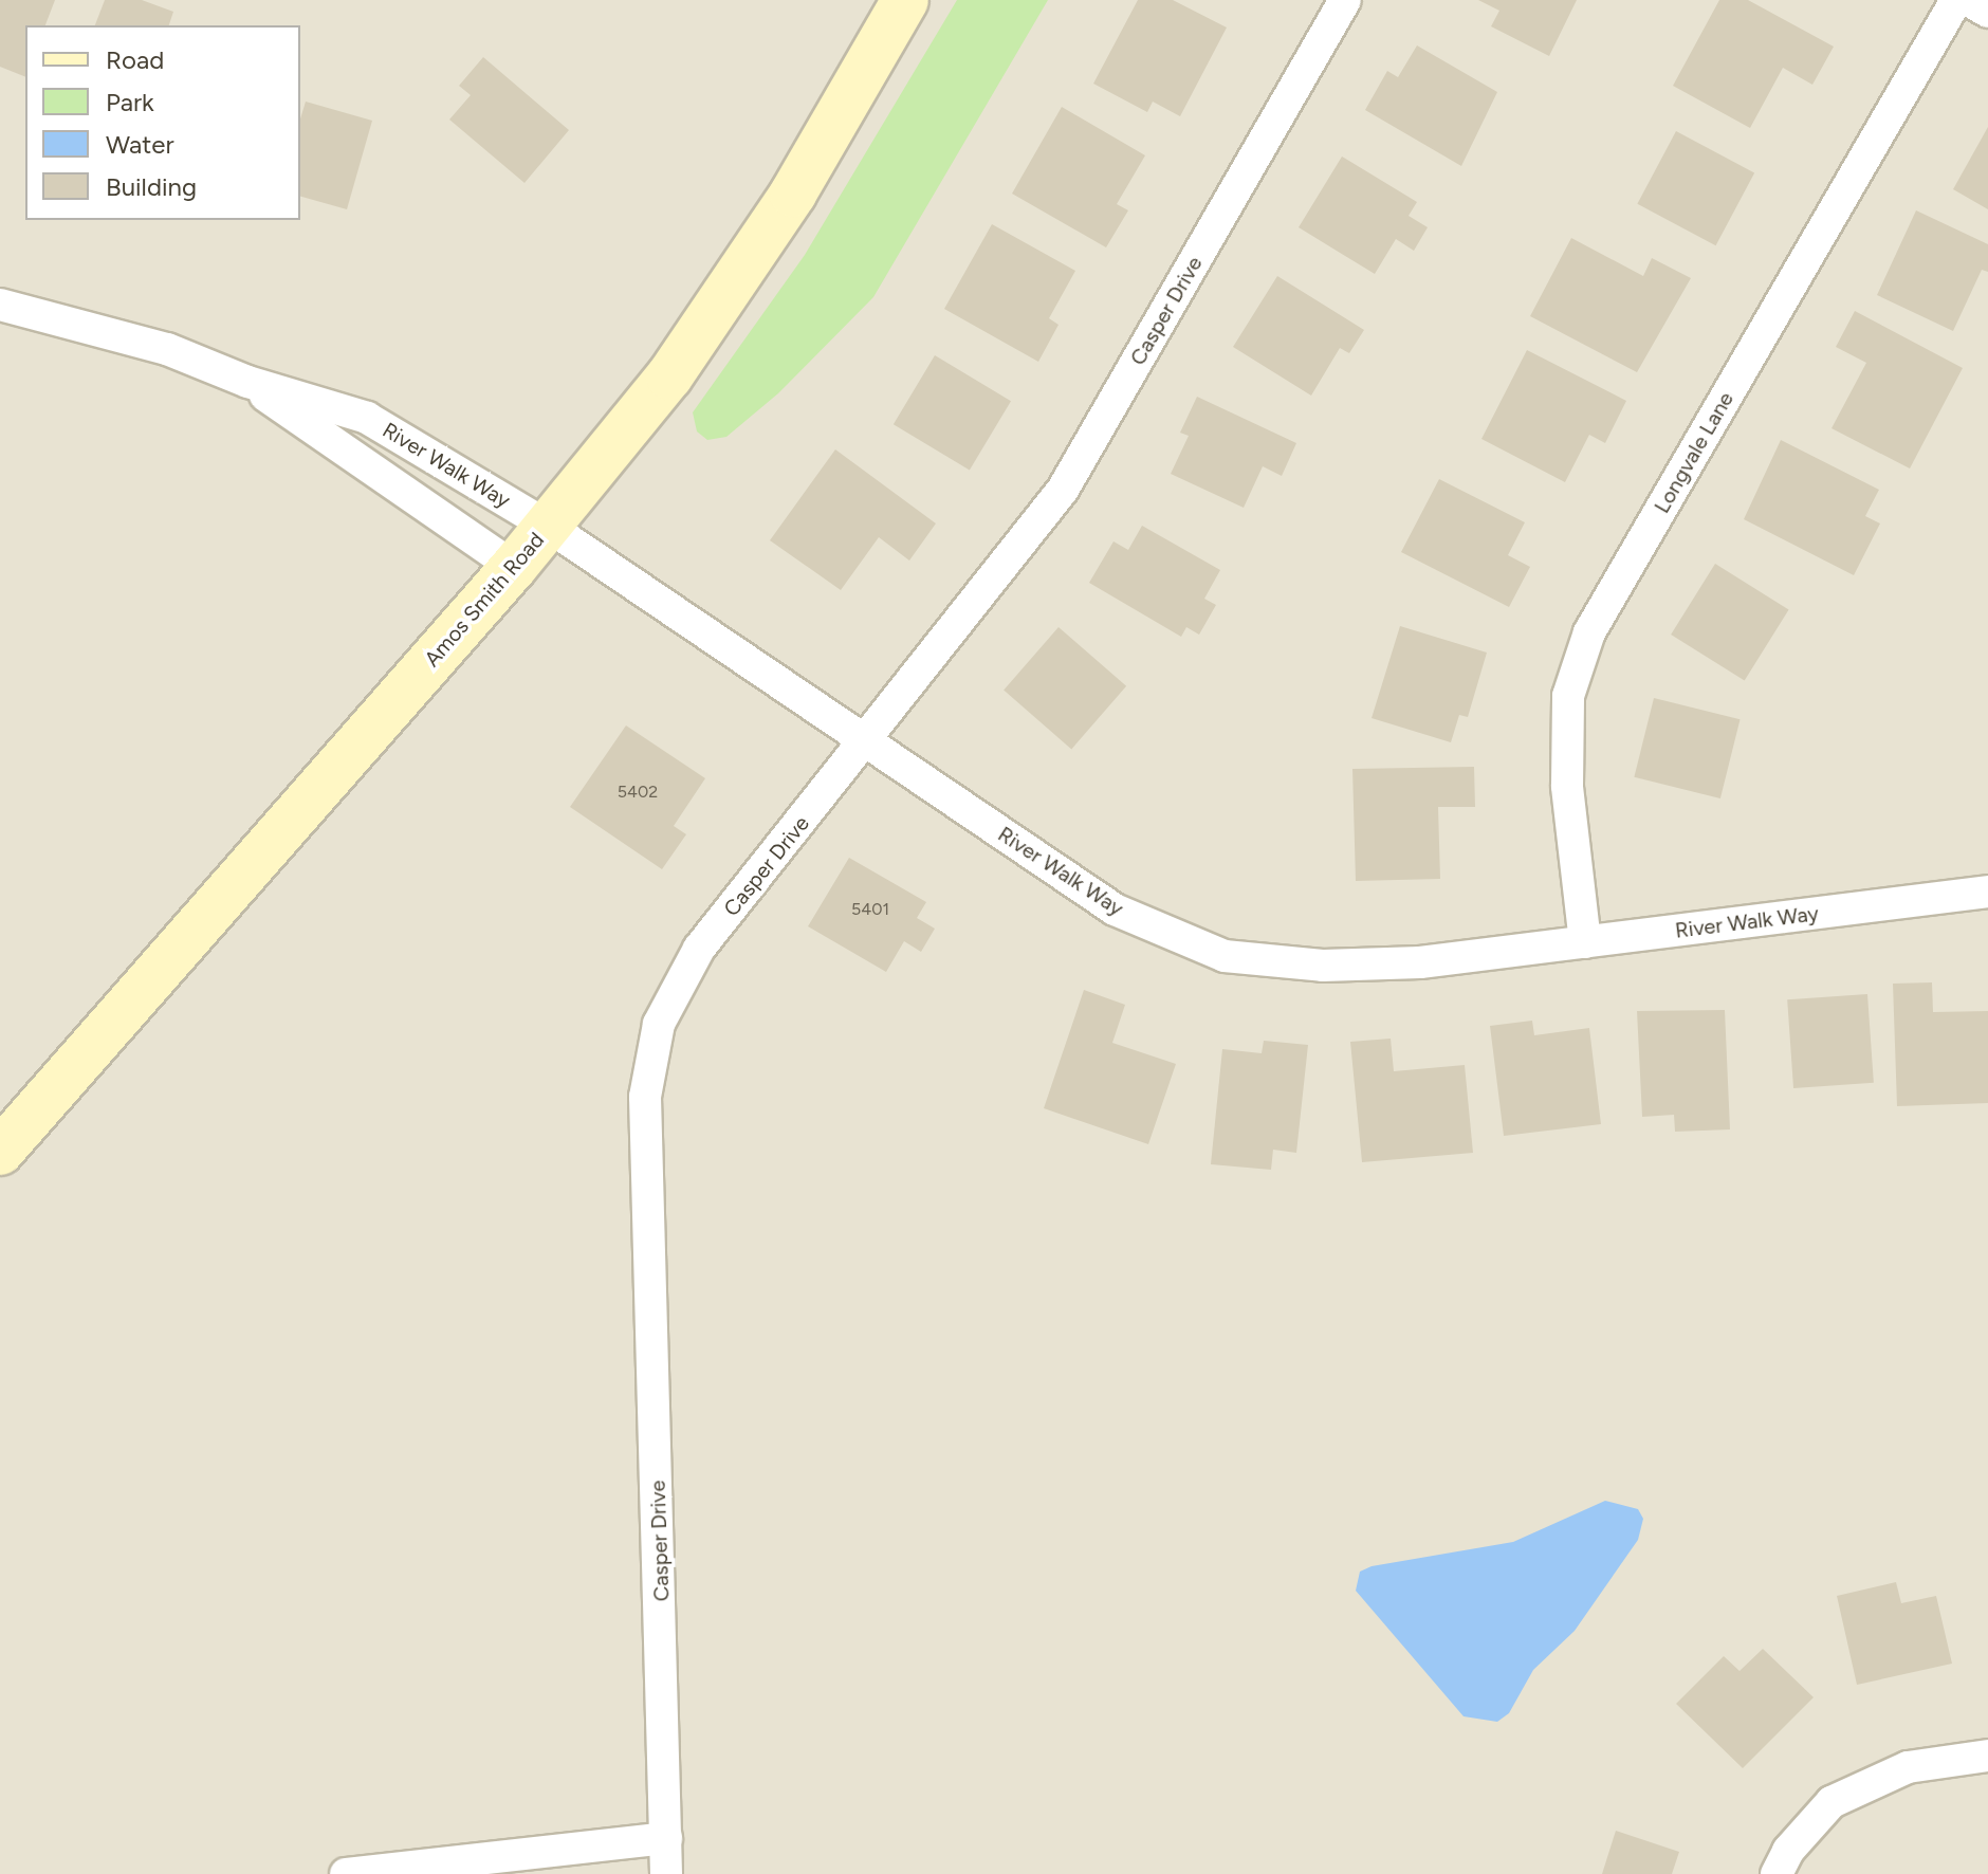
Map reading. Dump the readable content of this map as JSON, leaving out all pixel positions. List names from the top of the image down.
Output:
{
  "streets": {
    "street": [
      "Casper Drive",
      "Longvale Lane",
      "River Walk Way",
      "Amos Smith Road"
    ]
  },
  "crossings": [
    ["Casper Drive", "River Walk Way"],
    ["Longvale Lane", "River Walk Way"],
    ["River Walk Way", "Amos Smith Road"]
  ],
  "house_numbers": ["5402", "5401"],
  "legend": [
    "Road",
    "Park",
    "Water",
    "Building"
  ]
}
